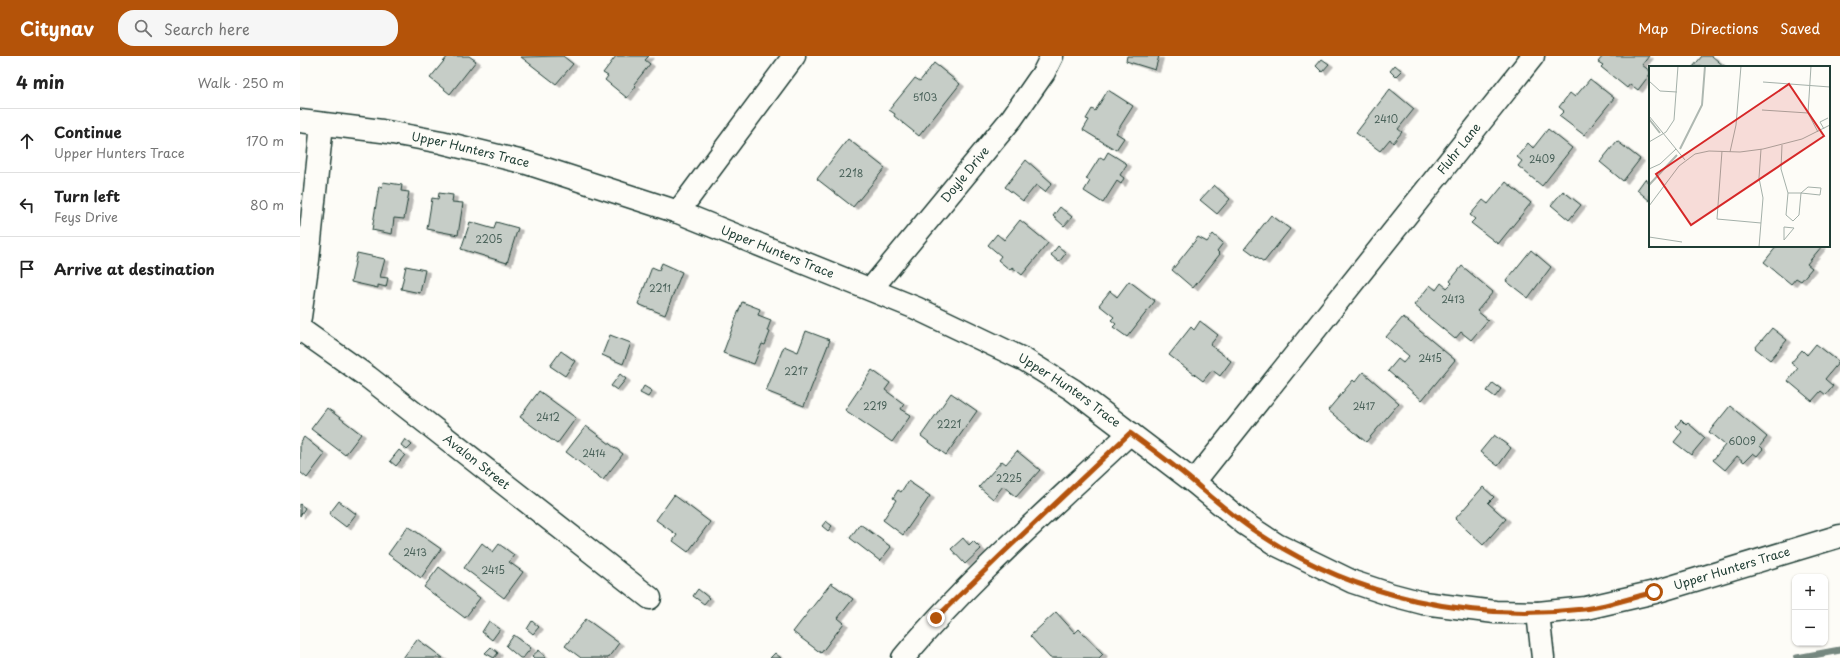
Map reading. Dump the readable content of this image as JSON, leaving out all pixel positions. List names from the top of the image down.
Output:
{
  "streets": {
    "street": [
      "Fluhr Lane",
      "Upper Hunters Trace",
      "Doyle Drive",
      "Avalon Street"
    ]
  },
  "crossings": [
    ["Fluhr Lane", "Upper Hunters Trace"],
    ["Upper Hunters Trace", "Doyle Drive"]
  ],
  "house_numbers": [
    "5103",
    "2410",
    "2409",
    "2218",
    "2205",
    "2211",
    "2413",
    "2415",
    "2217",
    "2219",
    "2417",
    "2412",
    "2221",
    "6009",
    "2414",
    "2225",
    "2413",
    "2415"
  ],
  "page": {
    "header": "Citynav",
    "search": "Search here",
    "nav": ["Map", "Directions", "Saved"],
    "heading": ["4 min", "Walk · 250 m"],
    "list": [
      ["Continue", "Upper Hunters Trace", "170 m"],
      ["Turn left", "Feys Drive", "80 m"],
      "Arrive at destination"
    ],
    "map_buttons": ["+", "−"]
  }
}
